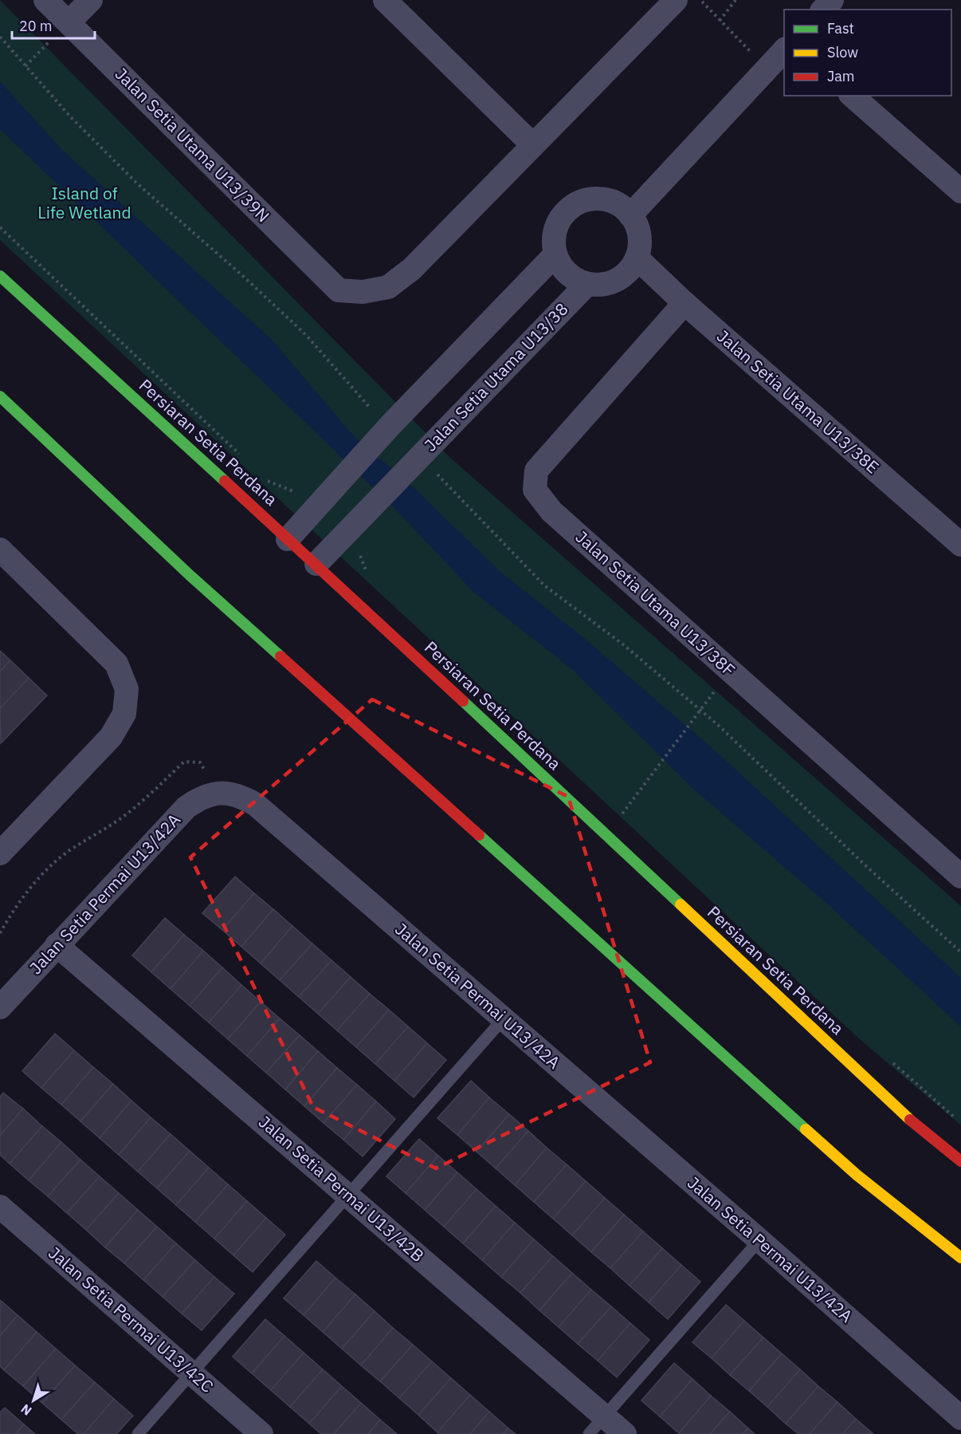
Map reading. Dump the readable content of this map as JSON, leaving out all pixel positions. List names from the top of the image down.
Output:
{
  "streets": {
    "main road": ["Persiaran Setia Perdana"],
    "street": [
      "Jalan Setia Utama U13/39N",
      "Jalan Setia Utama U13/38",
      "Jalan Setia Utama U13/38E",
      "Jalan Setia Utama U13/38F",
      "Jalan Setia Permai U13/42A",
      "Jalan Setia Permai U13/42B",
      "Jalan Setia Permai U13/42C"
    ]
  },
  "crossings": [
    ["Jalan Setia Utama U13/38", "Jalan Setia Utama U13/38E"],
    ["Jalan Setia Utama U13/38", "Persiaran Setia Perdana"],
    ["Jalan Setia Utama U13/38E", "Jalan Setia Utama U13/38F"],
    ["Jalan Setia Permai U13/42A", "Jalan Setia Permai U13/42B"]
  ],
  "parks": ["Island of Life Wetland"],
  "legend": ["Fast", "Slow", "Jam"],
  "scale_bar": "20 m",
  "north": "bottom left"
}
